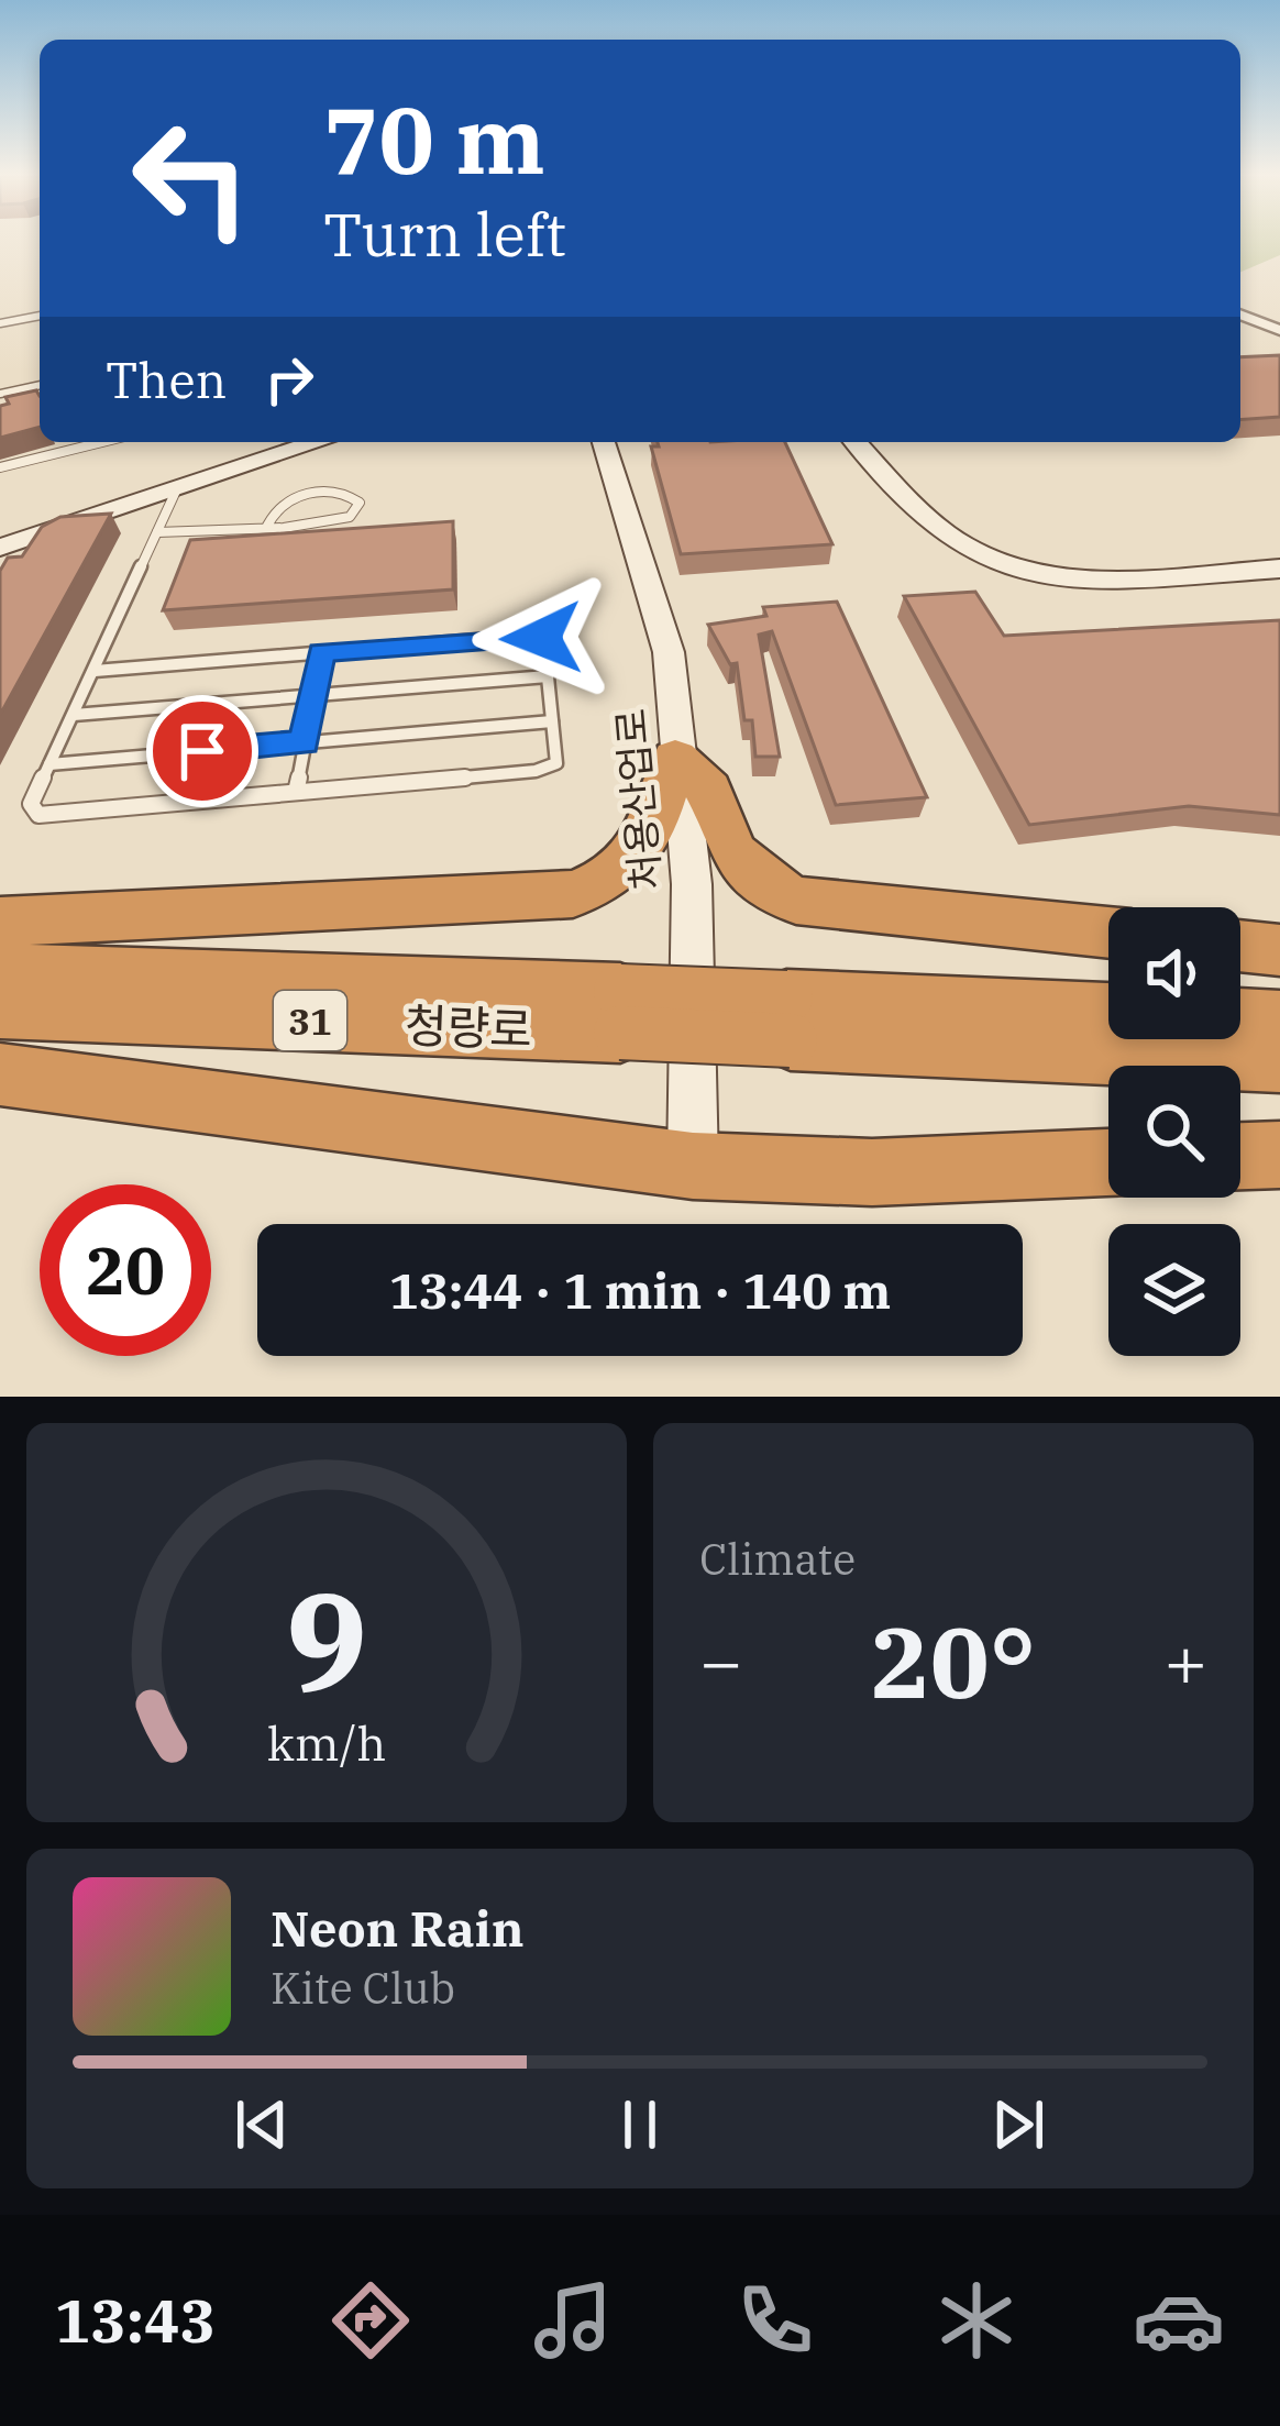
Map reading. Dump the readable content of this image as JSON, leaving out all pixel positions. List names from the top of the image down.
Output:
{
  "streets": {
    "highway": ["31", "청량로"],
    "street": ["처용산업로"]
  },
  "page": {
    "turn": ["70 m", "Turn left"],
    "then": "Then",
    "limit": "20",
    "trip": "13:44 · 1 min · 140 m",
    "tile": "Climate",
    "heat": ["−", "20°", "+"],
    "song": ["Neon Rain", "Kite Club"],
    "tabs": "13:43",
    "gauge": ["9", "km/h"]
  }
}
